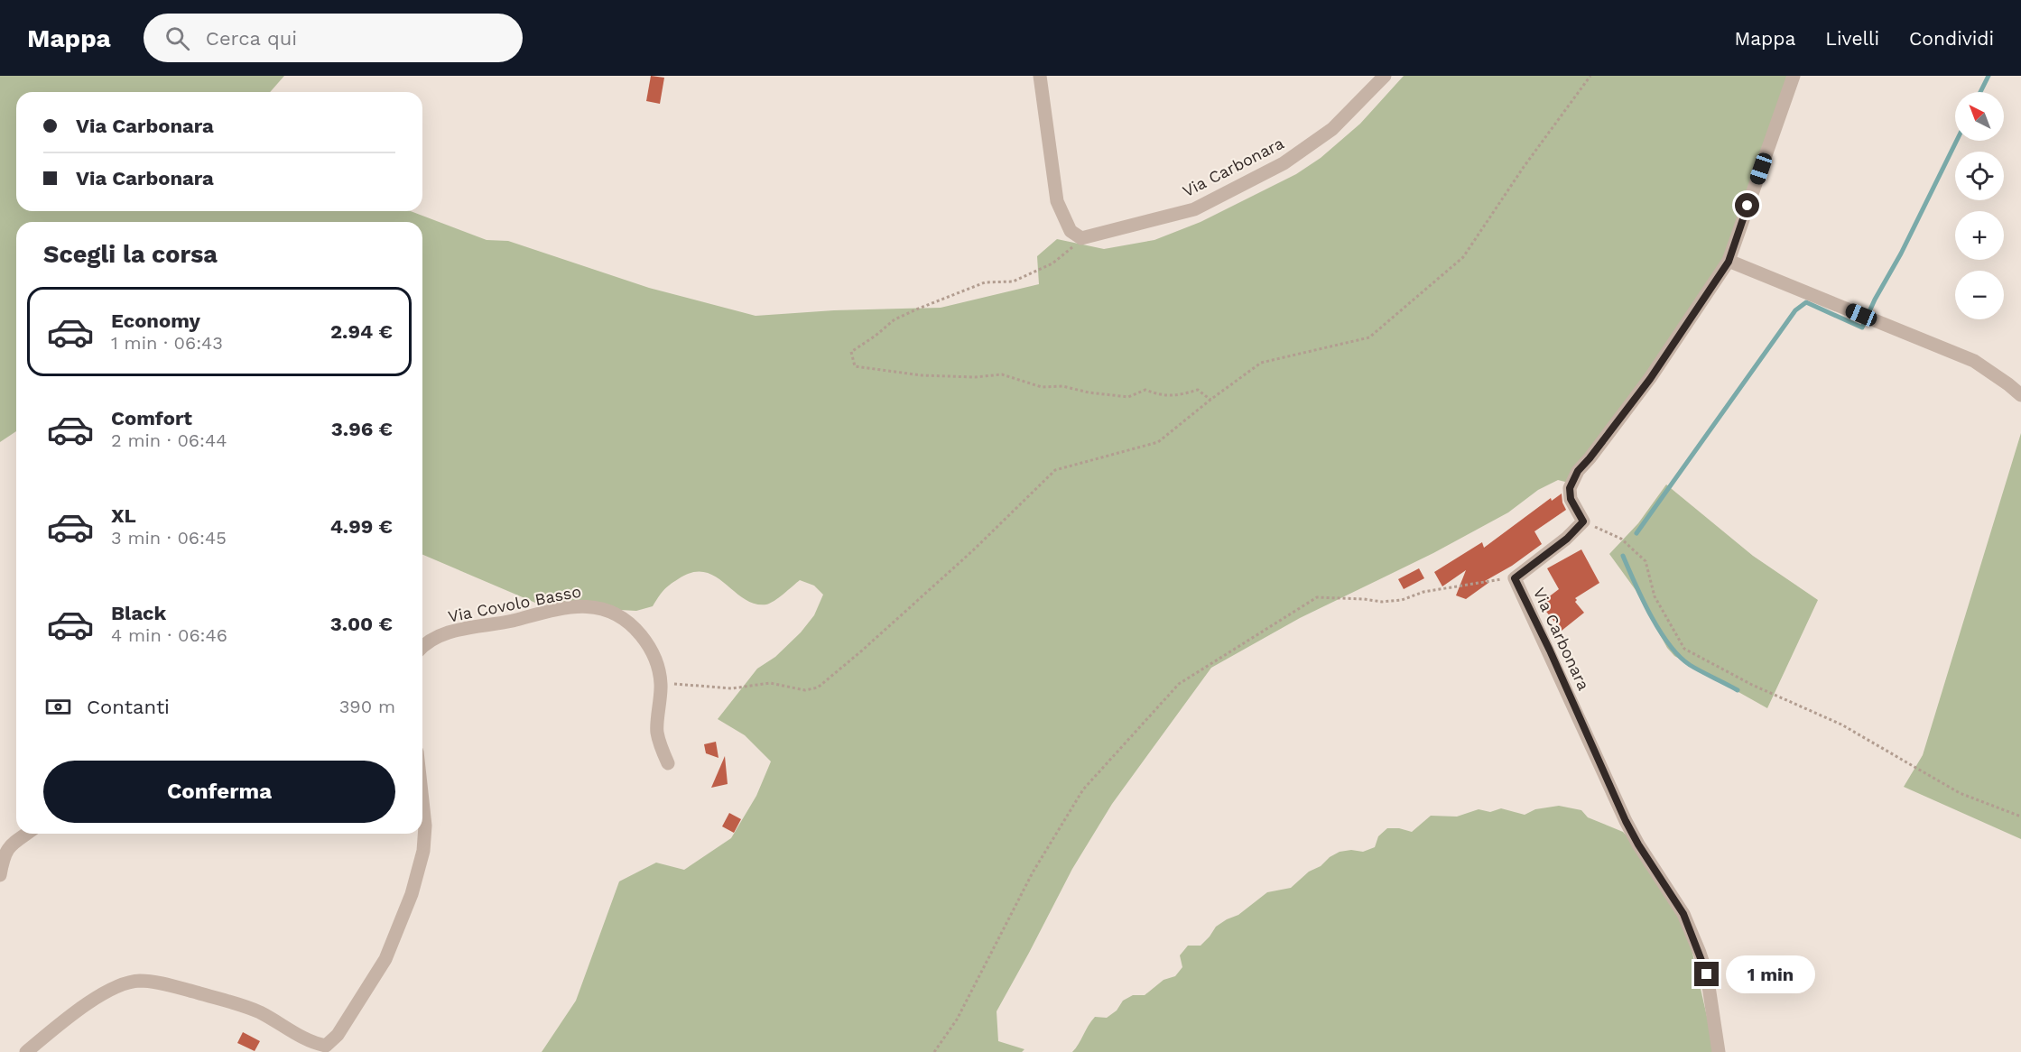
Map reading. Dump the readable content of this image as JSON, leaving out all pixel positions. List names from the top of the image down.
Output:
{
  "streets": {
    "street": ["Via Carbonara", "Via Covolo Basso"]
  },
  "north": "top left",
  "page": {
    "header": "Mappa",
    "search": "Cerca qui",
    "nav": ["Mappa", "Livelli", "Condividi"],
    "map_buttons": ["+", "−"],
    "banner": ["Via Carbonara", "Via Carbonara"],
    "heading": "Scegli la corsa",
    "list": [
      {
        "name": "Economy",
        "note": "1 min · 06:43",
        "value": "2.94 €"
      },
      {
        "name": "Comfort",
        "note": "2 min · 06:44",
        "value": "3.96 €"
      },
      {
        "name": "XL",
        "note": "3 min · 06:45",
        "value": "4.99 €"
      },
      {
        "name": "Black",
        "note": "4 min · 06:46",
        "value": "3.00 €"
      }
    ],
    "pay": ["Contanti", "390 m"],
    "buttons": "Conferma",
    "bubble": "1 min"
  }
}
